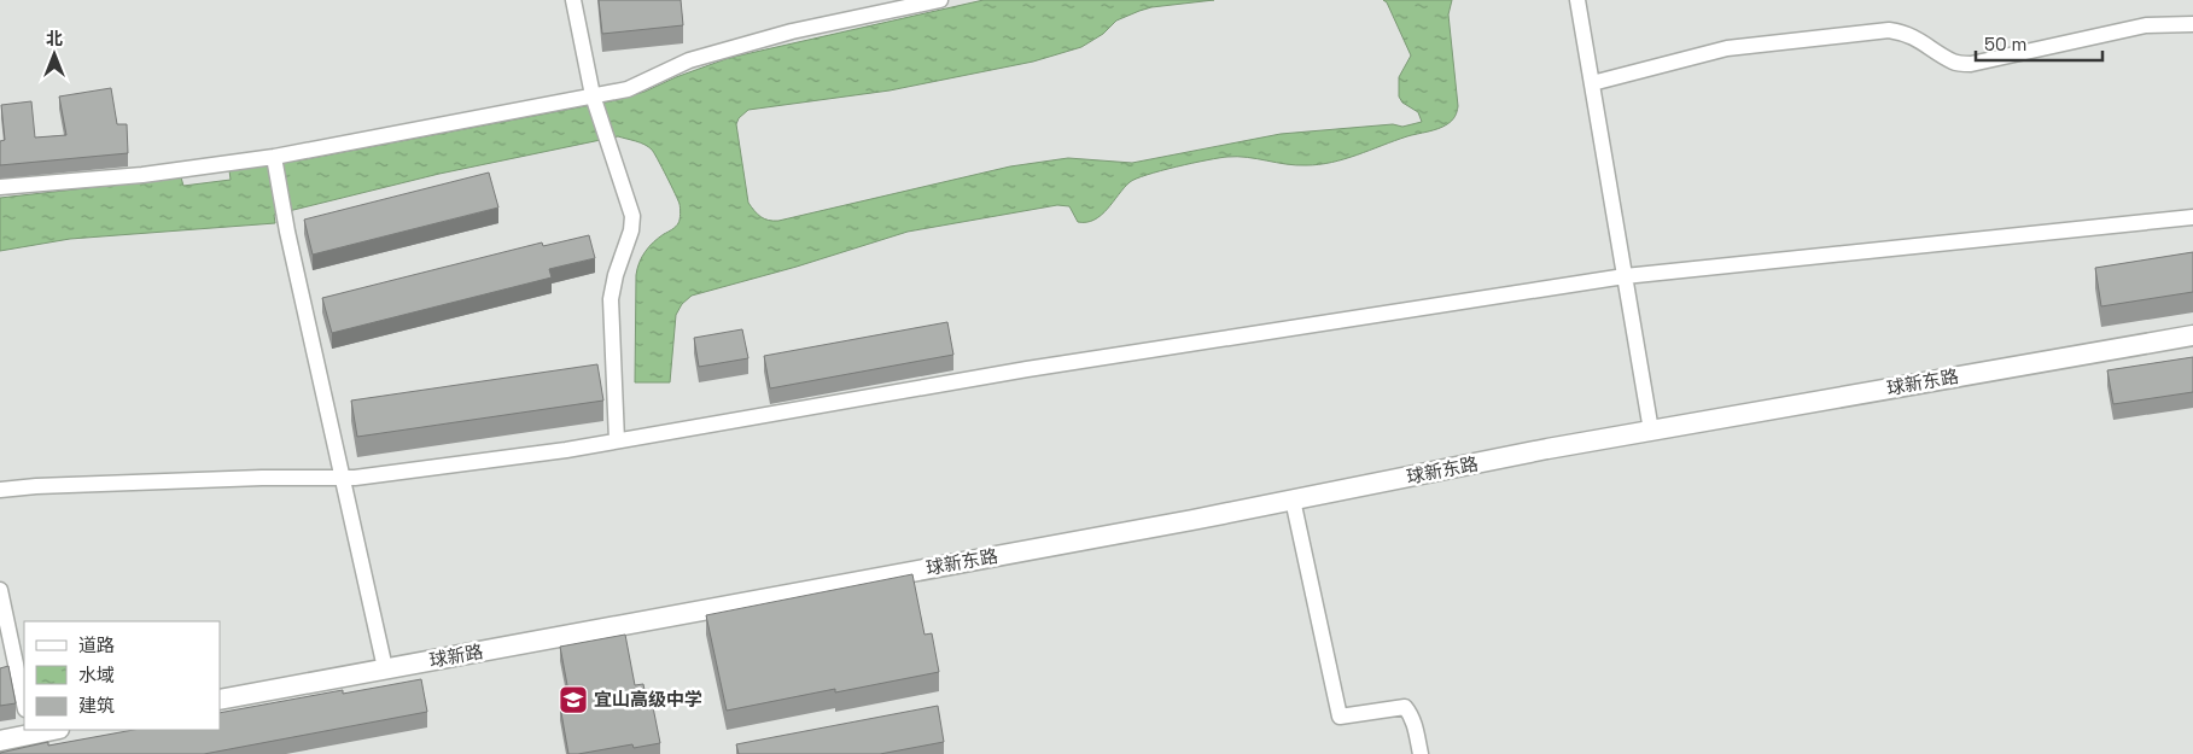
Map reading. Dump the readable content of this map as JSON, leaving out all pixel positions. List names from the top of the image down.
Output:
{
  "streets": {
    "street": ["球新东路", "球新路"]
  },
  "crossings": [
    ["球新东路", "球新路"]
  ],
  "places": {
    "school or university": ["宜山高级中学"]
  },
  "legend": ["道路", "水域", "建筑"],
  "scale_bar": "50 m",
  "north": "top"
}
